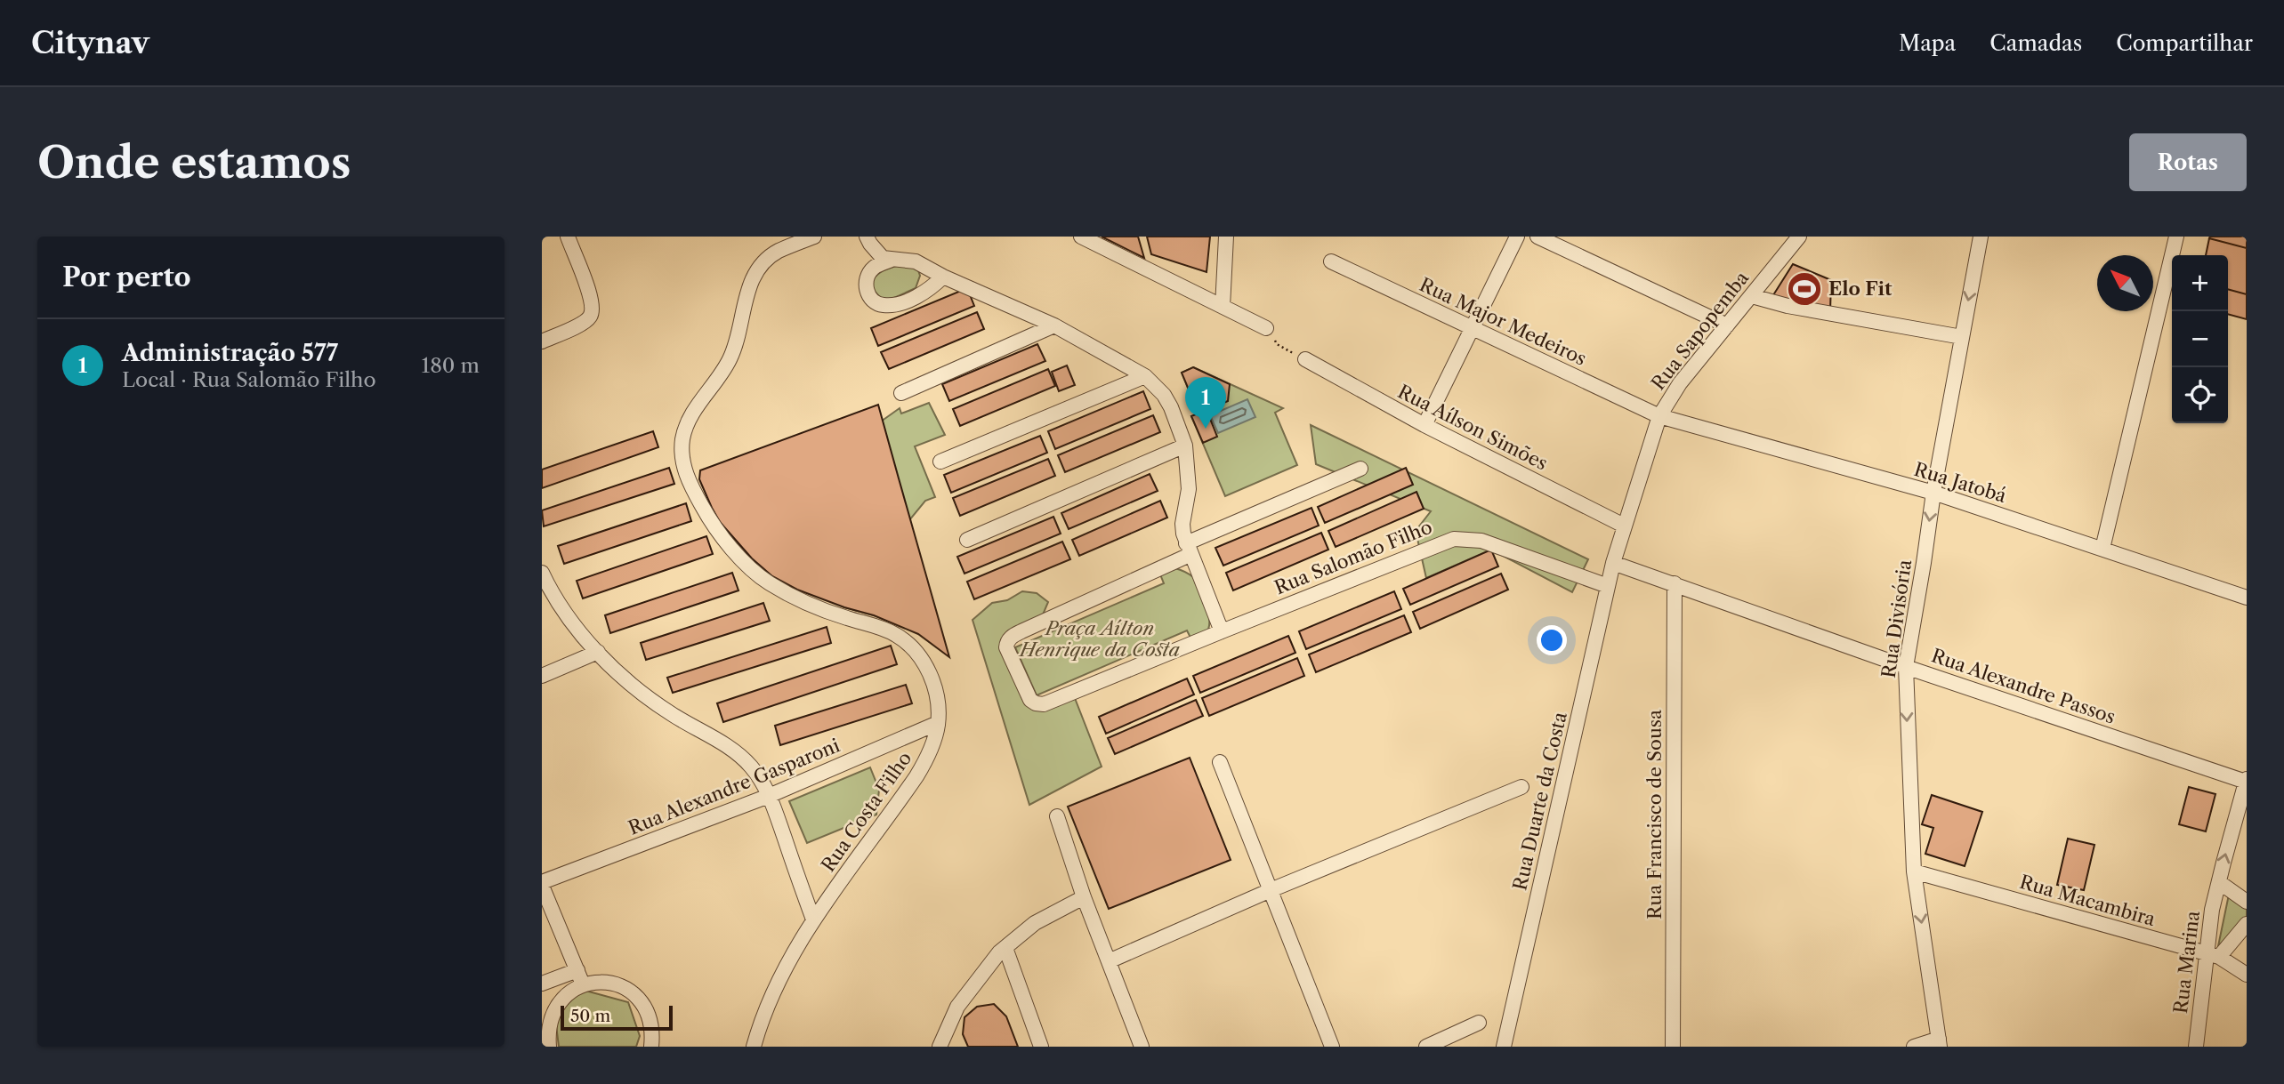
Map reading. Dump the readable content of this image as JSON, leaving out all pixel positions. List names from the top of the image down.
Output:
{
  "streets": {
    "street": [
      "Rua Major Medeiros",
      "Rua Sapopemba",
      "Rua Aílson Simões",
      "Rua Jatobá",
      "Rua Salomão Filho",
      "Rua Divisória",
      "Rua Alexandre Passos",
      "Rua Alexandre Gasparoni",
      "Rua Duarte da Costa",
      "Rua Costa Filho",
      "Rua Francisco de Sousa",
      "Rua Macambira",
      "Rua Marina"
    ]
  },
  "crossings": [
    ["Rua Major Medeiros", "Rua Sapopemba"],
    ["Rua Major Medeiros", "Rua Jatobá"],
    ["Rua Sapopemba", "Rua Aílson Simões"],
    ["Rua Sapopemba", "Rua Jatobá"],
    ["Rua Sapopemba", "Rua Alexandre Passos"],
    ["Rua Sapopemba", "Rua Duarte da Costa"],
    ["Rua Jatobá", "Rua Divisória"],
    ["Rua Salomão Filho", "Rua Duarte da Costa"],
    ["Rua Divisória", "Rua Alexandre Passos"],
    ["Rua Divisória", "Rua Macambira"],
    ["Rua Alexandre Passos", "Rua Duarte da Costa"],
    ["Rua Alexandre Passos", "Rua Francisco de Sousa"],
    ["Rua Alexandre Passos", "Rua Marina"],
    ["Rua Alexandre Gasparoni", "Rua Costa Filho"],
    ["Rua Macambira", "Rua Marina"]
  ],
  "one_way": ["Rua Divisória", "Rua Marina"],
  "parks": ["Praça Aílton Henrique da Costa"],
  "places": {
    "sports": ["Elo Fit"]
  },
  "scale_bar": "50 m",
  "north": "top left",
  "page": {
    "header": "Citynav",
    "nav": ["Mapa", "Camadas", "Compartilhar"],
    "buttons": "Rotas",
    "title": "Onde estamos",
    "heading": "Por perto",
    "map_buttons": ["+", "−"],
    "list": [
      {
        "mark": "1",
        "name": "Administração 577",
        "note": "Local · Rua Salomão Filho",
        "value": "180 m"
      }
    ],
    "pins": "1",
    "scale": "50 m"
  }
}
